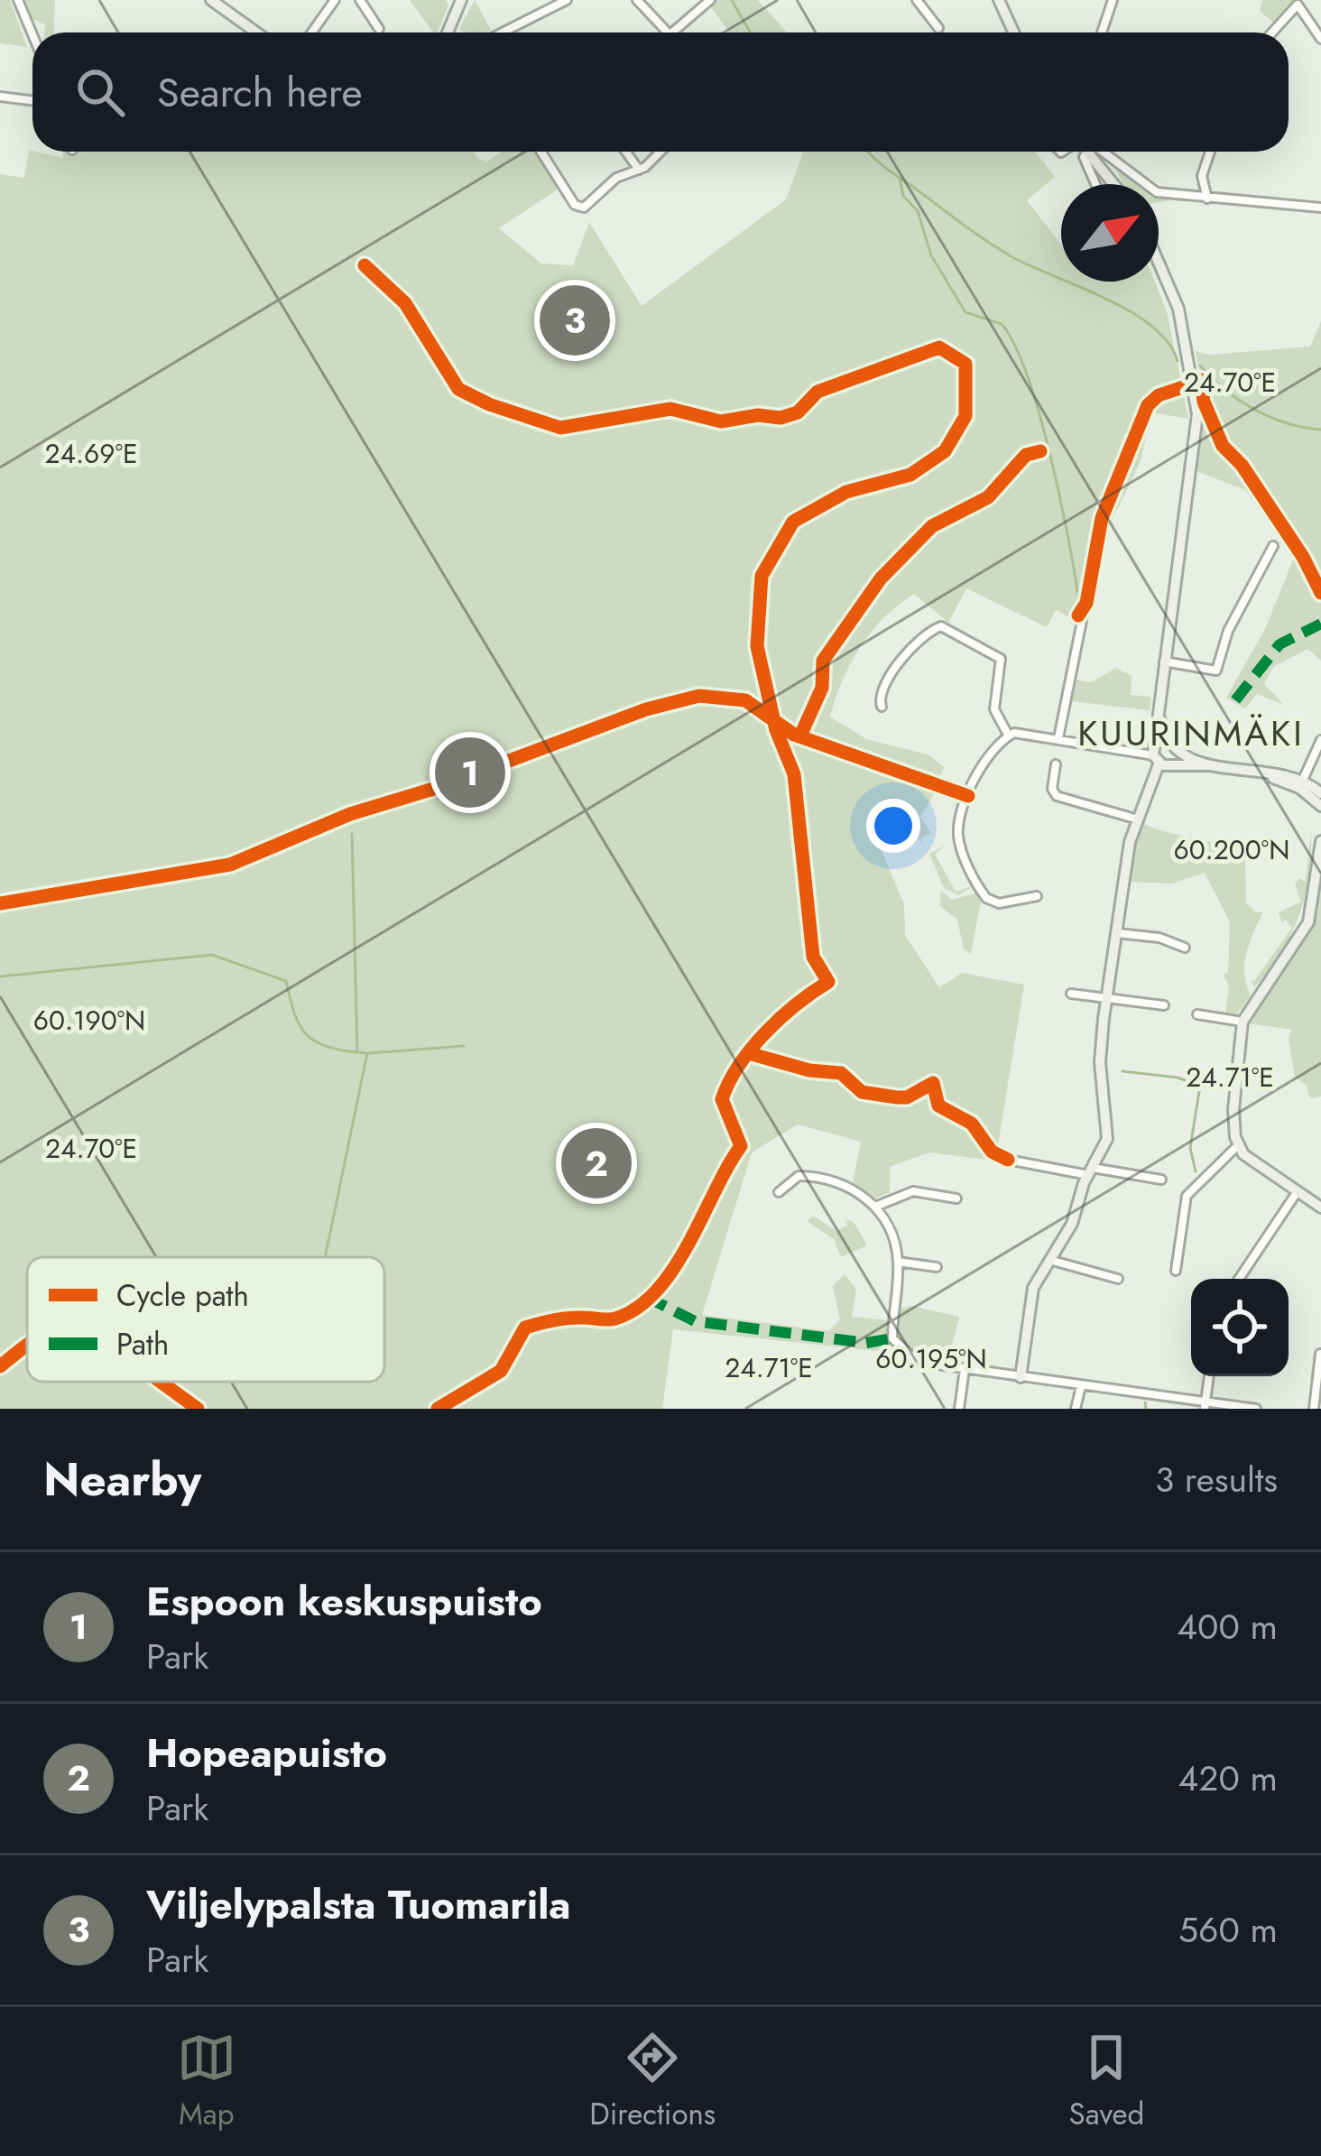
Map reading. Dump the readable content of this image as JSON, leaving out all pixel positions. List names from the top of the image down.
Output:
{
  "districts": ["KUURINMÄKI"],
  "legend": ["Cycle path", "Path"],
  "north": "top right",
  "page": {
    "search": "Search here",
    "pins": ["3", "1", "2"],
    "heading": ["Nearby", "3 results"],
    "list": [
      {
        "mark": "1",
        "name": "Espoon keskuspuisto",
        "note": "Park",
        "value": "400 m"
      },
      {
        "mark": "2",
        "name": "Hopeapuisto",
        "note": "Park",
        "value": "420 m"
      },
      {
        "mark": "3",
        "name": "Viljelypalsta Tuomarila",
        "note": "Park",
        "value": "560 m"
      }
    ],
    "nav": ["Map", "Directions", "Saved"]
  },
  "coordinates": [
    "24.70°E",
    "24.69°E",
    "60.200°N",
    "60.190°N",
    "24.71°E",
    "60.195°N"
  ]
}
